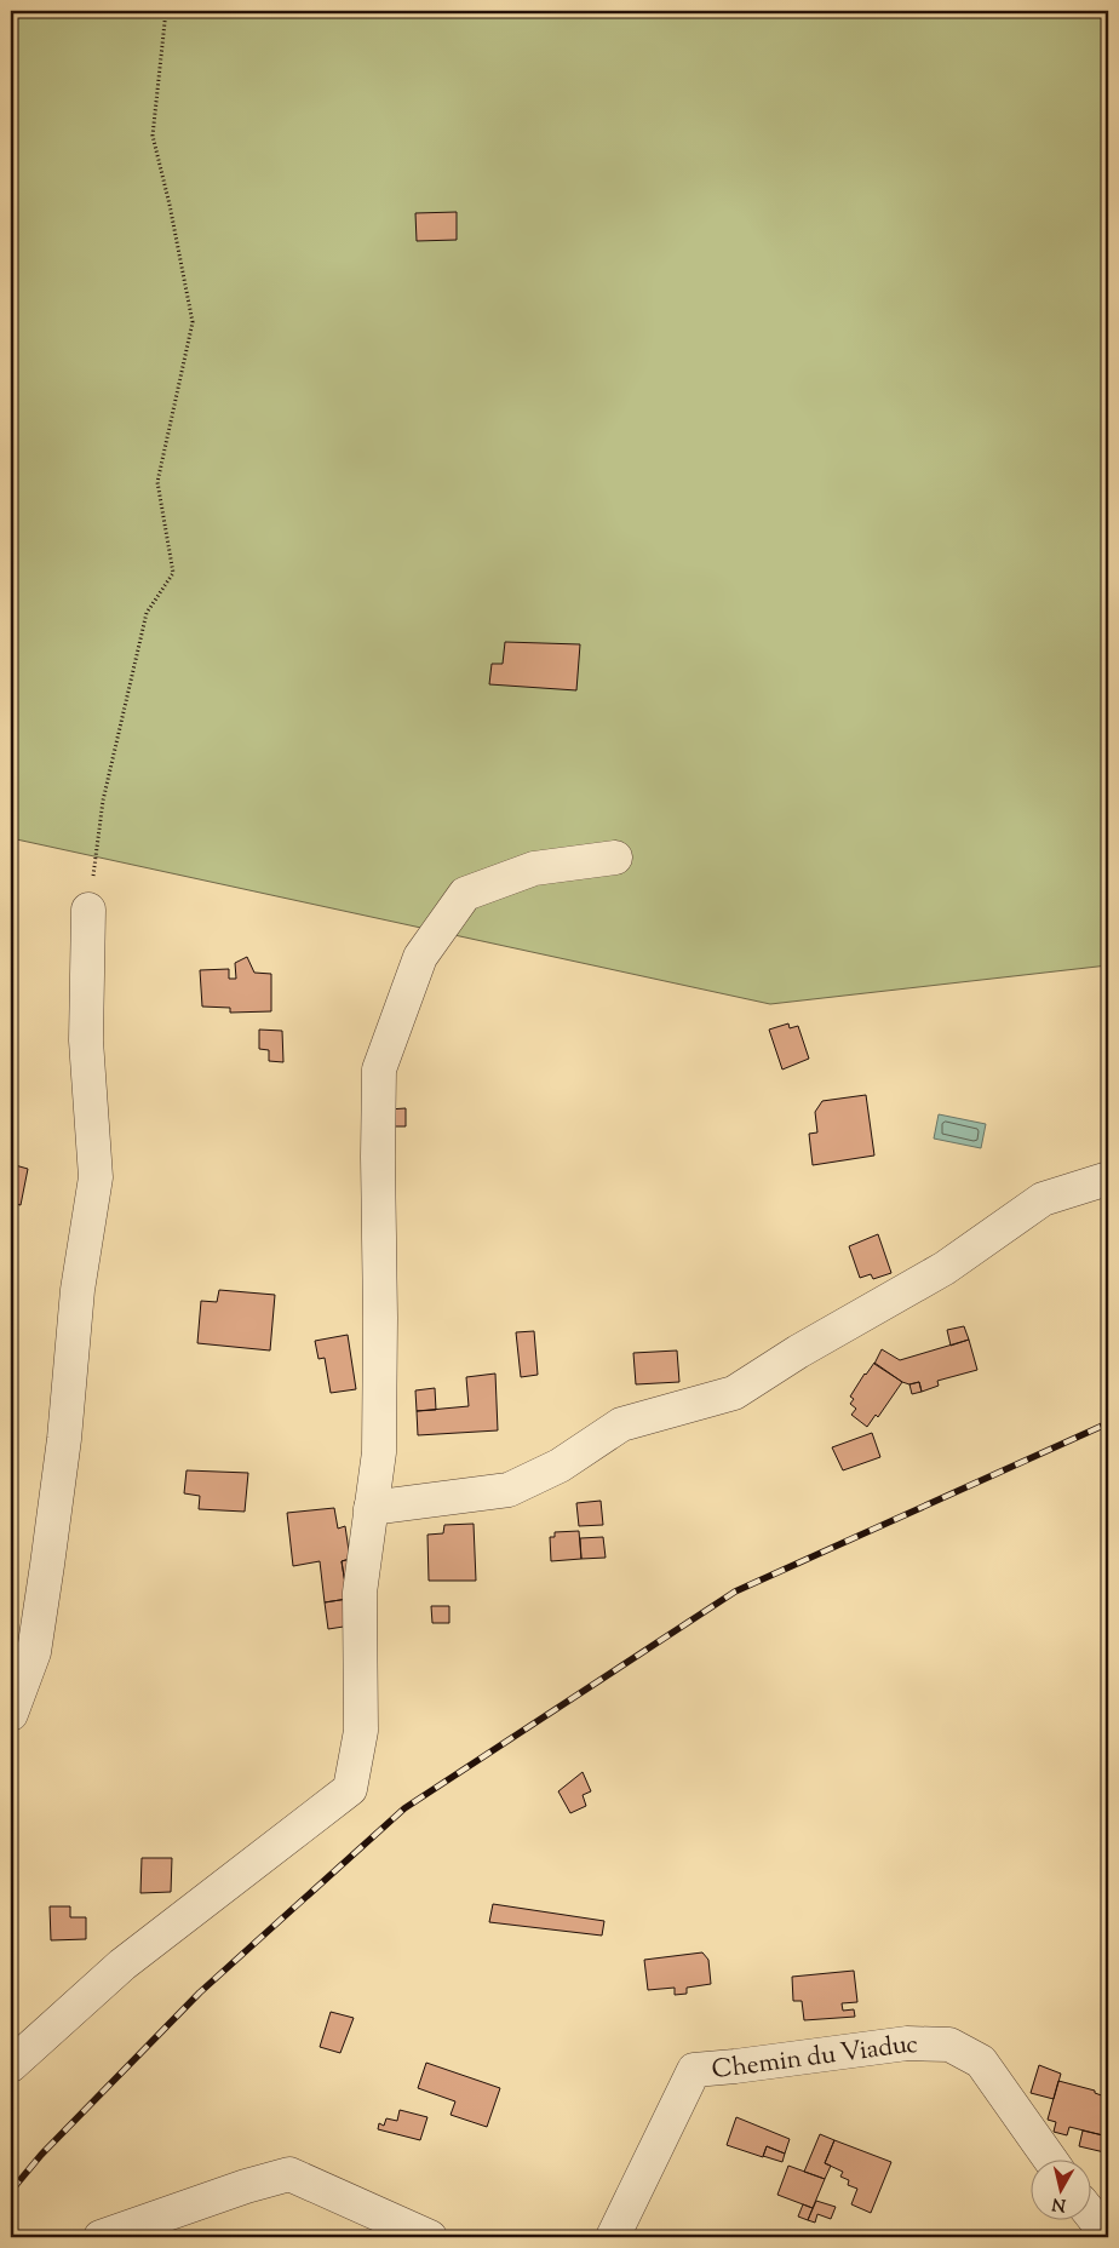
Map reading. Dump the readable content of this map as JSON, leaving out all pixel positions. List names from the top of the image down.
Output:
{
  "streets": {
    "street": ["Chemin du Viaduc"]
  },
  "north": "bottom"
}
